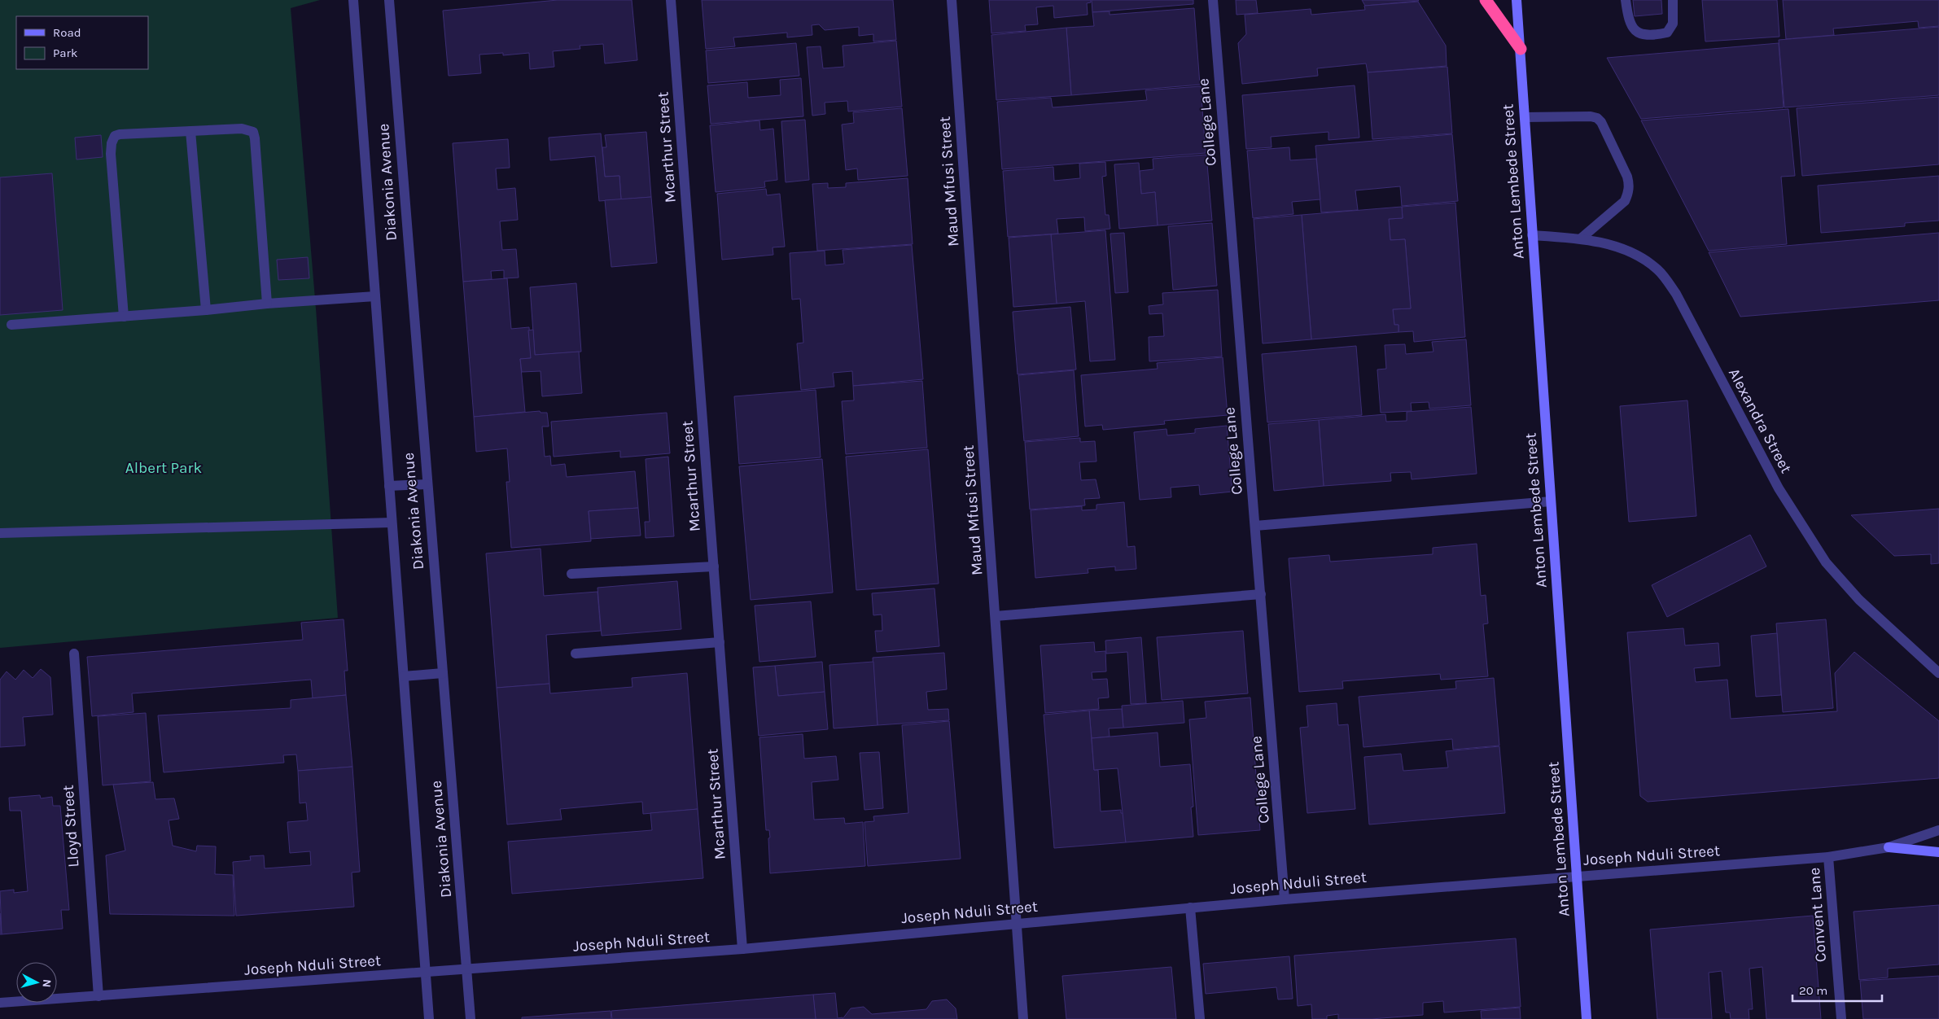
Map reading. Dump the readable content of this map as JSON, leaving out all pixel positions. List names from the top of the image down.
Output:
{
  "streets": {
    "main road": ["Anton Lembede Street"],
    "street": [
      "College Lane",
      "Mcarthur Street",
      "Maud Mfusi Street",
      "Diakonia Avenue",
      "Alexandra Street",
      "Lloyd Street",
      "Joseph Nduli Street",
      "Convent Lane"
    ]
  },
  "crossings": [
    ["College Lane", "Joseph Nduli Street"],
    ["Mcarthur Street", "Joseph Nduli Street"],
    ["Maud Mfusi Street", "Joseph Nduli Street"],
    ["Anton Lembede Street", "Alexandra Street"],
    ["Anton Lembede Street", "Joseph Nduli Street"],
    ["Diakonia Avenue", "Joseph Nduli Street"],
    ["Lloyd Street", "Joseph Nduli Street"],
    ["Joseph Nduli Street", "Convent Lane"]
  ],
  "parks": ["Albert Park"],
  "legend": ["Road", "Park"],
  "scale_bar": "20 m",
  "north": "right"
}
